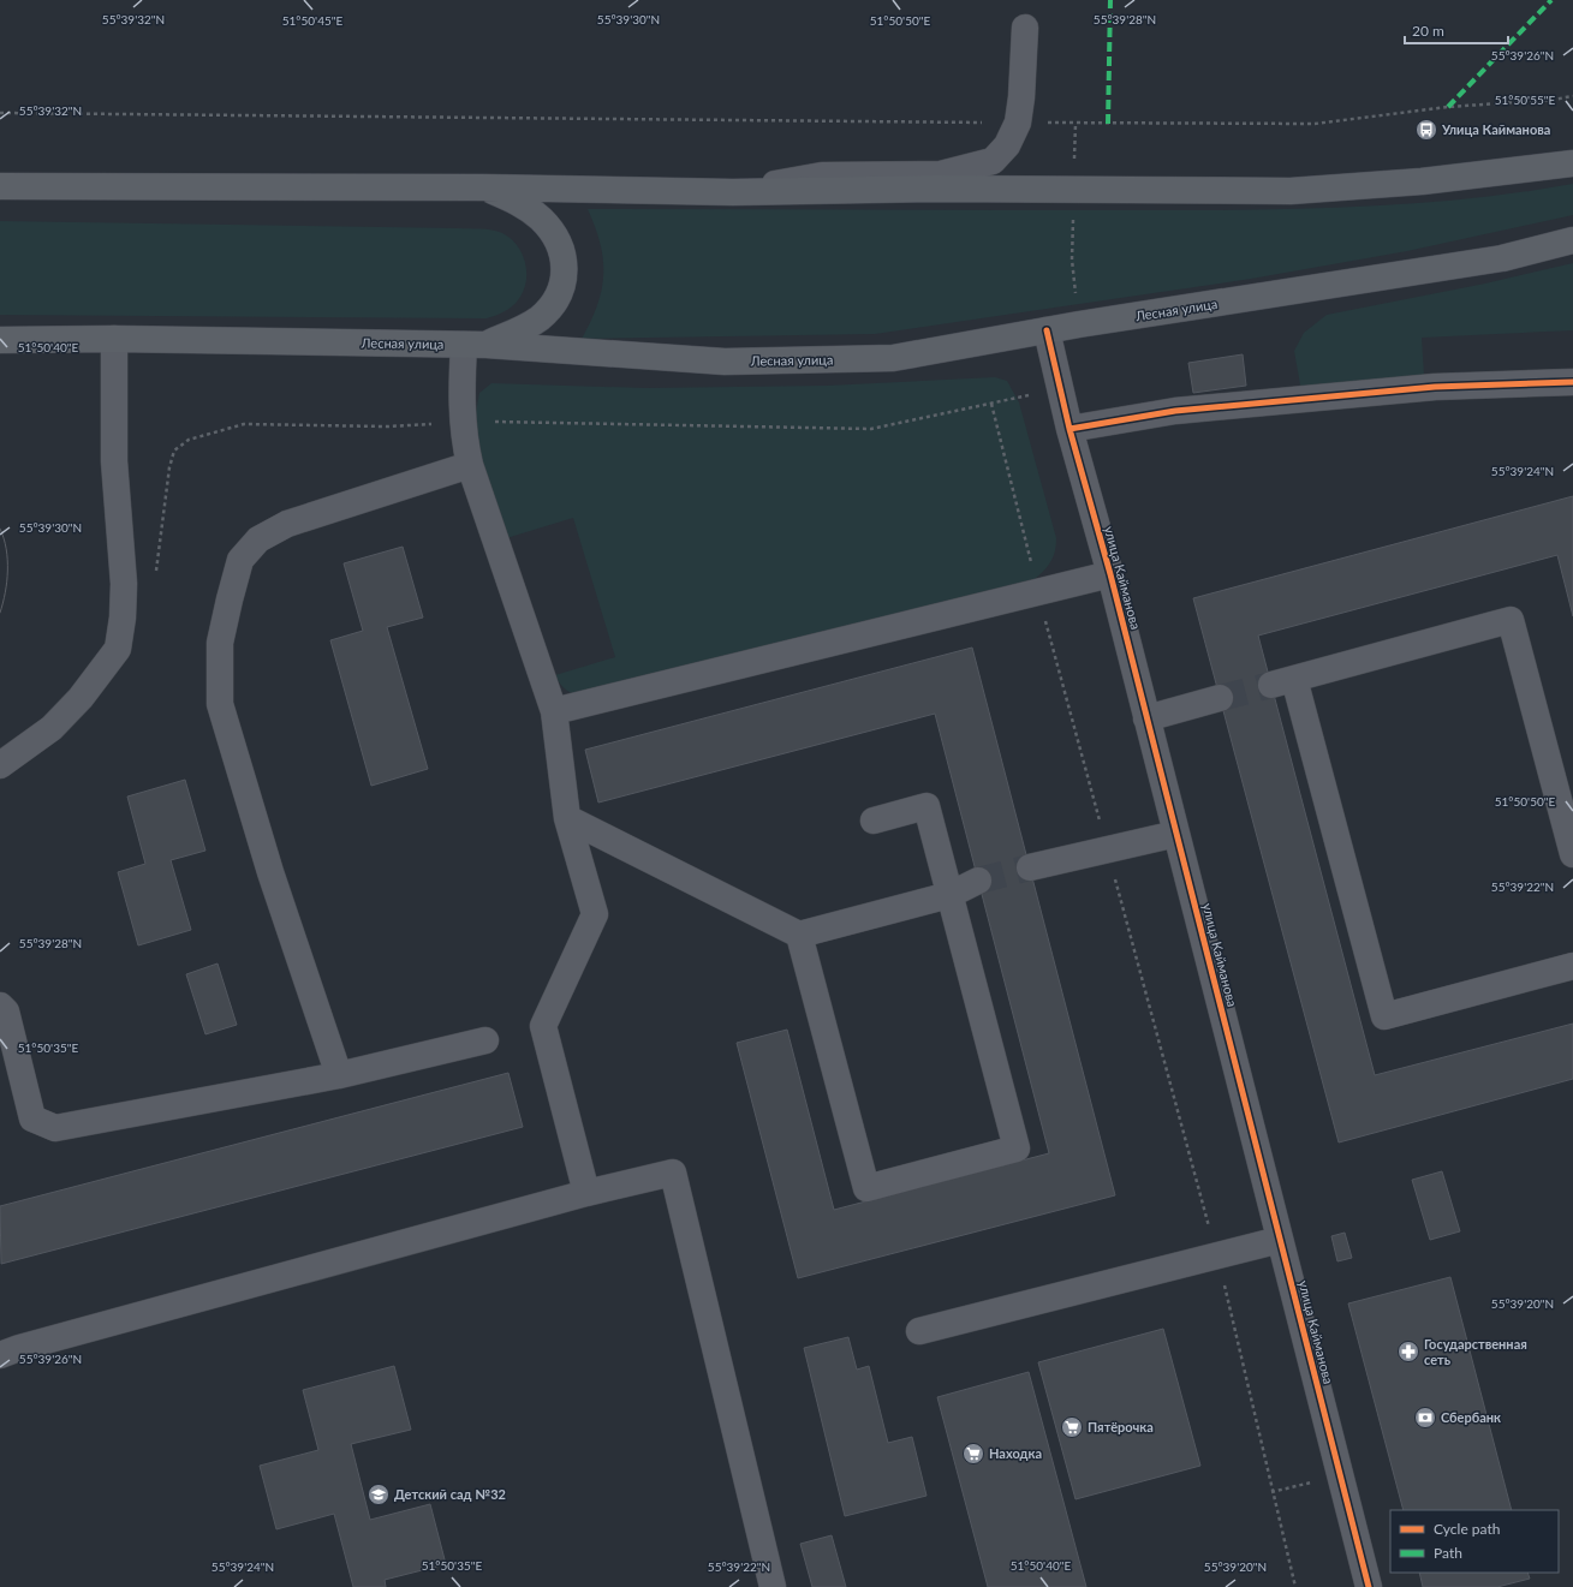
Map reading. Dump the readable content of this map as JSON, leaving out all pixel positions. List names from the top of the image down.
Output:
{
  "streets": {
    "main road": ["Лесная улица"],
    "street": ["улица Кайманова"]
  },
  "crossings": [
    ["Лесная улица", "улица Кайманова"]
  ],
  "places": {
    "bus stop": ["Улица Кайманова"],
    "pharmacy": ["Государственная сеть"],
    "bank": ["Сбербанк"],
    "supermarket": ["Пятёрочка", "Находка"],
    "school or university": ["Детский сад №32"]
  },
  "legend": ["Cycle path", "Path"],
  "scale_bar": "20 m",
  "coordinates": [
    "55°39'32\"N",
    "55°39'30\"N",
    "55°39'28\"N",
    "51°50'45\"E",
    "51°50'50\"E",
    "55°39'26\"N",
    "51°50'55\"E",
    "51°50'40\"E",
    "55°39'24\"N",
    "55°39'22\"N",
    "51°50'35\"E",
    "55°39'20\"N"
  ]
}
